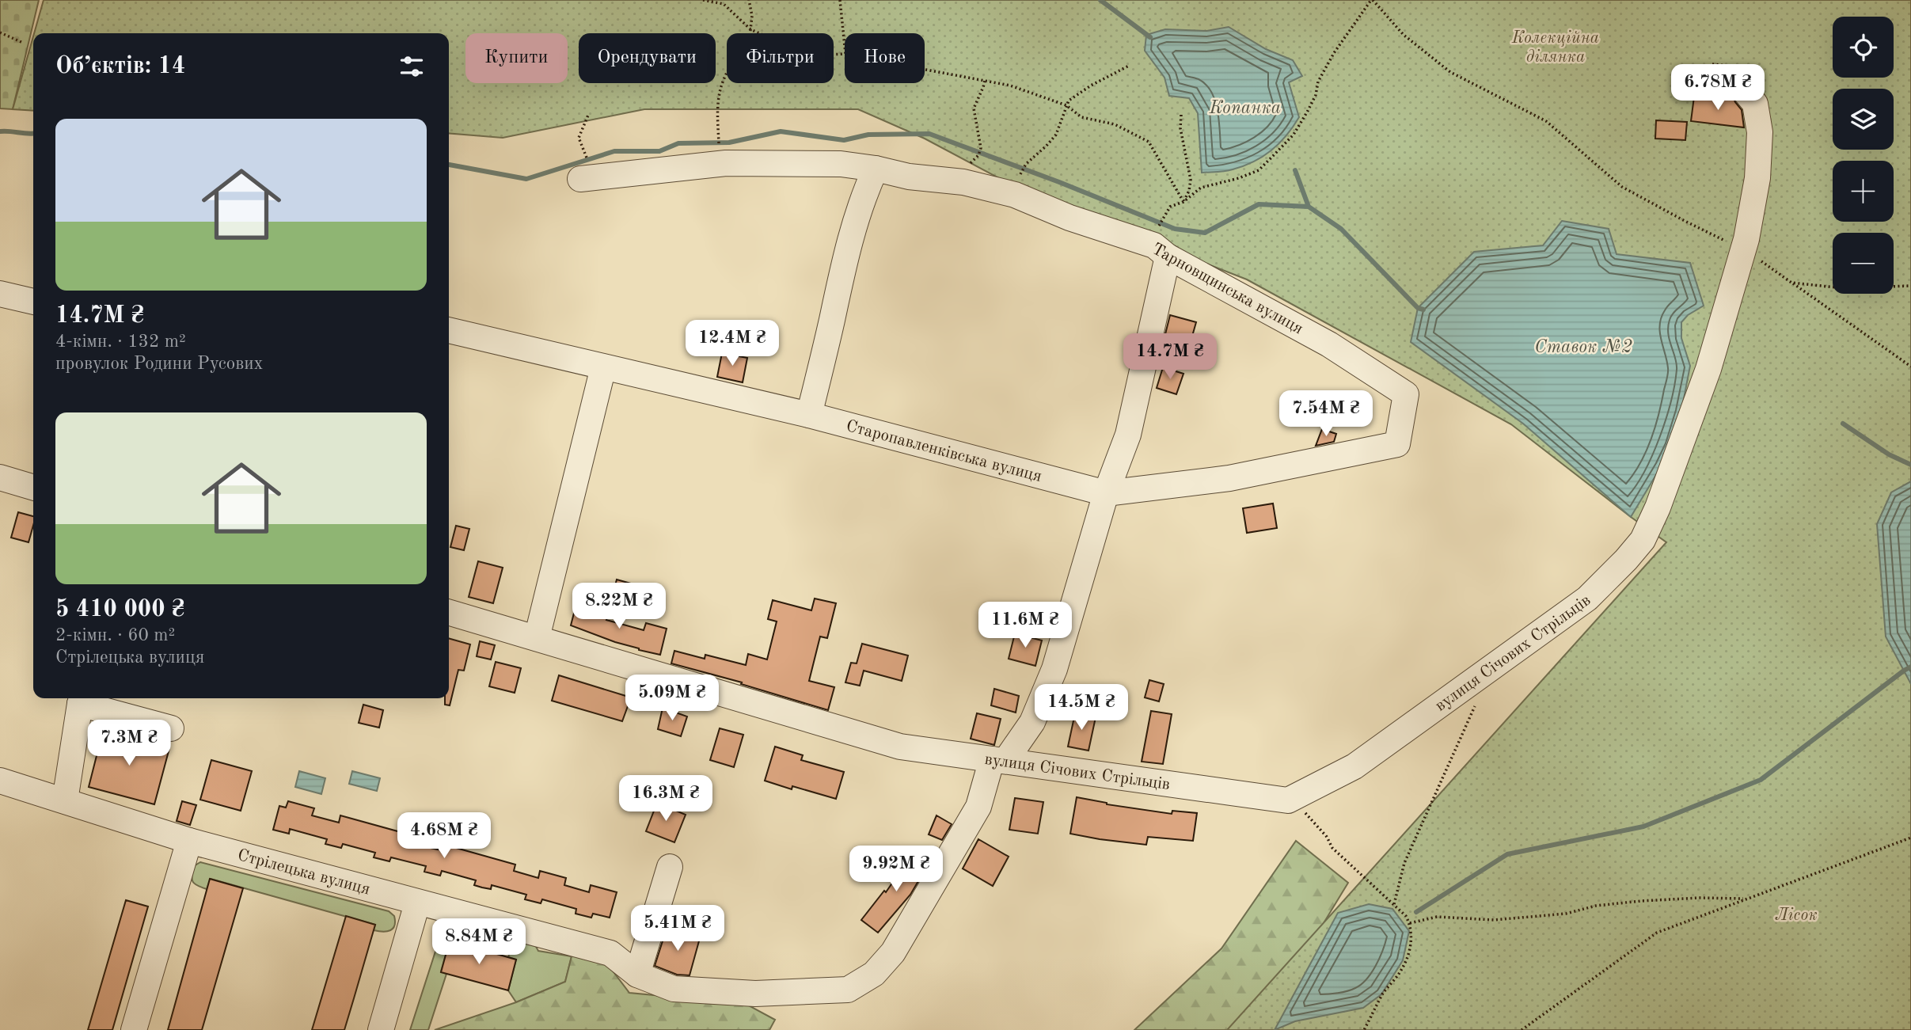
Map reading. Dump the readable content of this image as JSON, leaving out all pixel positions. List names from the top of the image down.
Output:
{
  "streets": {
    "street": [
      "Тарновщинська вулиця",
      "Старопавленківська вулиця",
      "вулиця Січових Стрільців",
      "Стрілецька вулиця"
    ]
  },
  "crossings": [
    ["Тарновщинська вулиця", "Старопавленківська вулиця"]
  ],
  "water": ["Копанка", "Ставок №2"],
  "parks": ["Колекційна ділянка", "Лісок"],
  "page": {
    "map_buttons": ["+", "−"],
    "chip": [
      "Купити",
      "Орендувати",
      "Фільтри",
      "Нове"
    ],
    "heading": "Об’єктів: 14",
    "price": [
      "6.78M ₴",
      "12.4M ₴",
      "14.7M ₴",
      "7.54M ₴",
      "8.22M ₴",
      "11.6M ₴",
      "5.09M ₴",
      "14.5M ₴",
      "7.3M ₴",
      "16.3M ₴",
      "4.68M ₴",
      "9.92M ₴",
      "5.41M ₴",
      "8.84M ₴"
    ],
    "list": [
      {
        "name": "14.7M ₴",
        "note": "4-кімн. · 132 m² · провулок Родини Русових"
      },
      {
        "name": "5 410 000 ₴",
        "note": "2-кімн. · 60 m² · Стрілецька вулиця"
      }
    ]
  }
}
